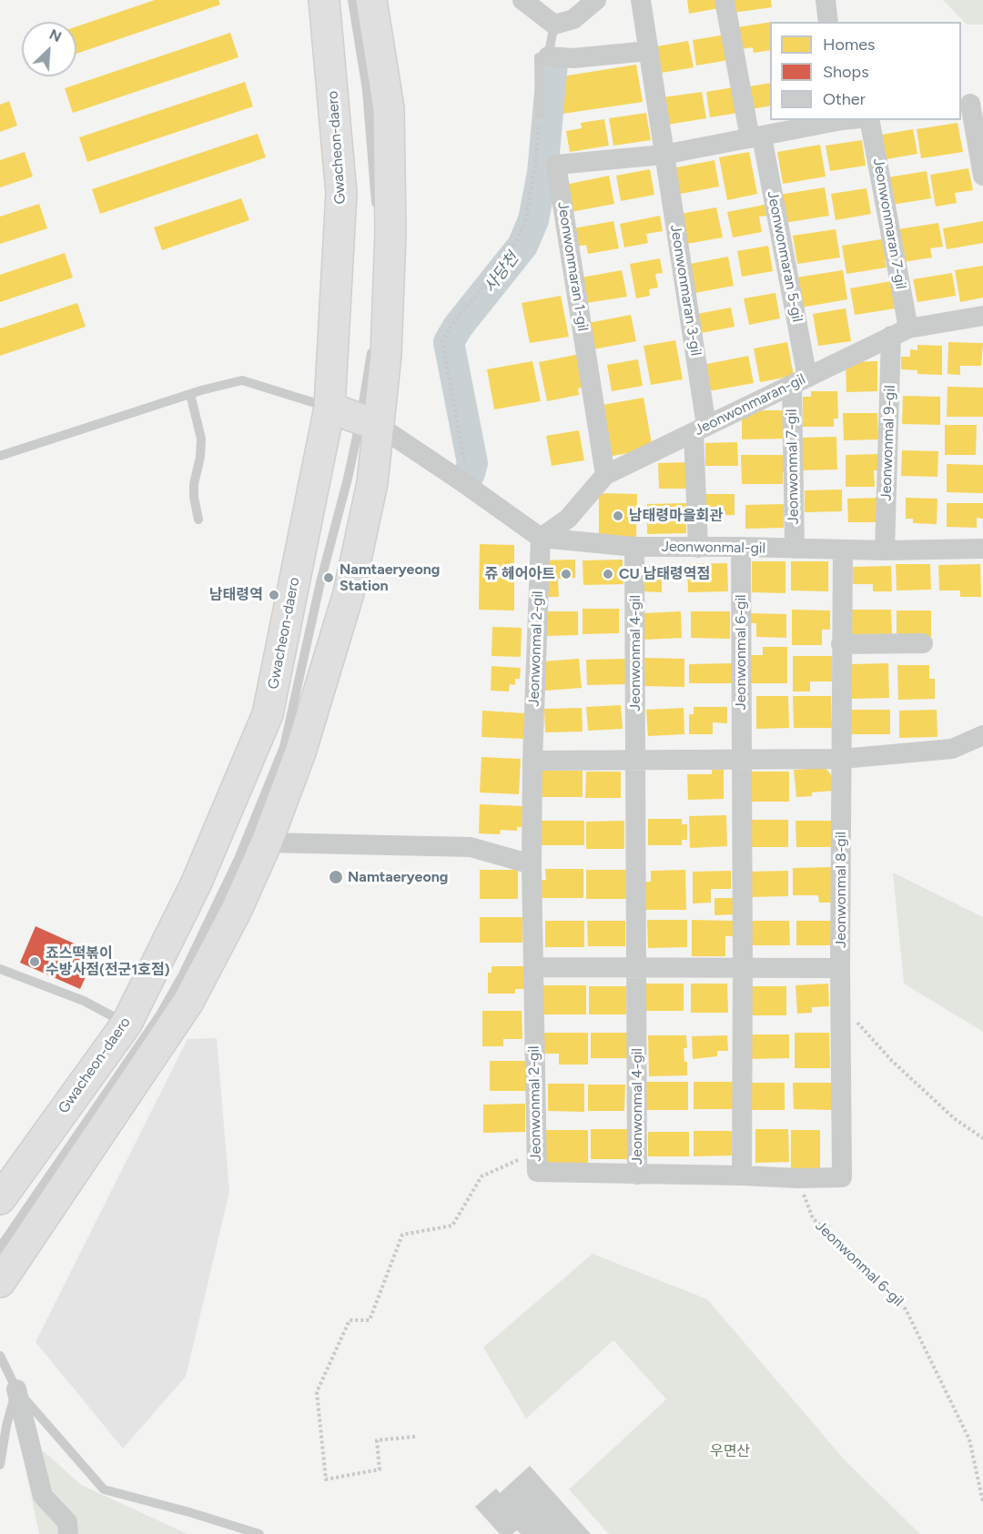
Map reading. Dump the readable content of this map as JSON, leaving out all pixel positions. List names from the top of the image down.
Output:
{
  "streets": {
    "main road": ["Gwacheon-daero"],
    "street": [
      "Jeonwonmaran 7-gil",
      "Jeonwonmaran 5-gil",
      "Jeonwonmaran 1-gil",
      "Jeonwonmaran 3-gil",
      "Jeonwonmaran-gil",
      "Jeonwonmal 9-gil",
      "Jeonwonmal 7-gil",
      "Jeonwonmal-gil",
      "Jeonwonmal 2-gil",
      "Jeonwonmal 6-gil",
      "Jeonwonmal 4-gil",
      "Jeonwonmal 8-gil"
    ]
  },
  "crossings": [
    ["Jeonwonmaran 7-gil", "Jeonwonmaran-gil"],
    ["Jeonwonmaran 7-gil", "Jeonwonmal 9-gil"],
    ["Jeonwonmaran 5-gil", "Jeonwonmaran-gil"],
    ["Jeonwonmaran 5-gil", "Jeonwonmal 7-gil"],
    ["Jeonwonmaran 1-gil", "Jeonwonmaran 3-gil"],
    ["Jeonwonmaran 1-gil", "Jeonwonmaran-gil"],
    ["Jeonwonmaran 3-gil", "Jeonwonmaran-gil"],
    ["Jeonwonmaran 3-gil", "Jeonwonmal-gil"],
    ["Jeonwonmaran-gil", "Jeonwonmal 9-gil"],
    ["Jeonwonmaran-gil", "Jeonwonmal 7-gil"],
    ["Jeonwonmaran-gil", "Jeonwonmal-gil"],
    ["Jeonwonmaran-gil", "Jeonwonmal 2-gil"],
    ["Jeonwonmal 9-gil", "Jeonwonmal-gil"],
    ["Jeonwonmal 7-gil", "Jeonwonmal-gil"],
    ["Jeonwonmal-gil", "Jeonwonmal 2-gil"],
    ["Jeonwonmal-gil", "Jeonwonmal 6-gil"],
    ["Jeonwonmal-gil", "Jeonwonmal 4-gil"],
    ["Jeonwonmal-gil", "Jeonwonmal 8-gil"],
    ["Jeonwonmal 2-gil", "Jeonwonmal 4-gil"],
    ["Jeonwonmal 6-gil", "Jeonwonmal 4-gil"],
    ["Jeonwonmal 6-gil", "Jeonwonmal 8-gil"]
  ],
  "water": ["사당천"],
  "parks": ["우면산"],
  "places": [
    "남태령마을회관",
    "쥬 헤어아트",
    "CU 남태령역점",
    "Namtaeryeong Station",
    "남태령역",
    "Namtaeryeong",
    "죠스떡볶이 수방사점(전군1호점)"
  ],
  "legend": ["Homes", "Shops", "Other"],
  "north": "top right"
}
